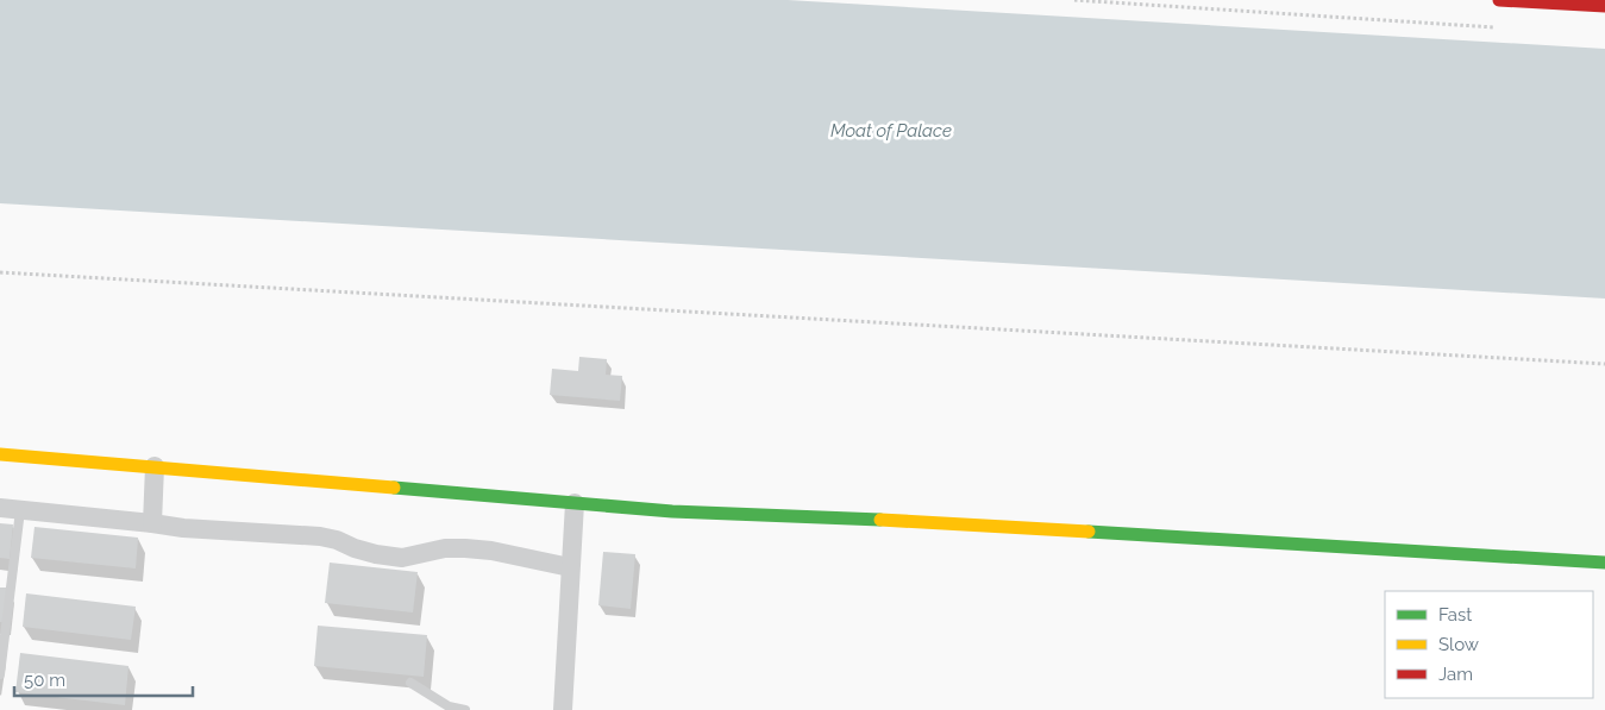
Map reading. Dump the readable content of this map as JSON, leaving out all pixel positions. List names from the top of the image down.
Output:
{
  "water": ["Moat of Palace"],
  "legend": ["Fast", "Slow", "Jam"],
  "scale_bar": "50 m"
}
